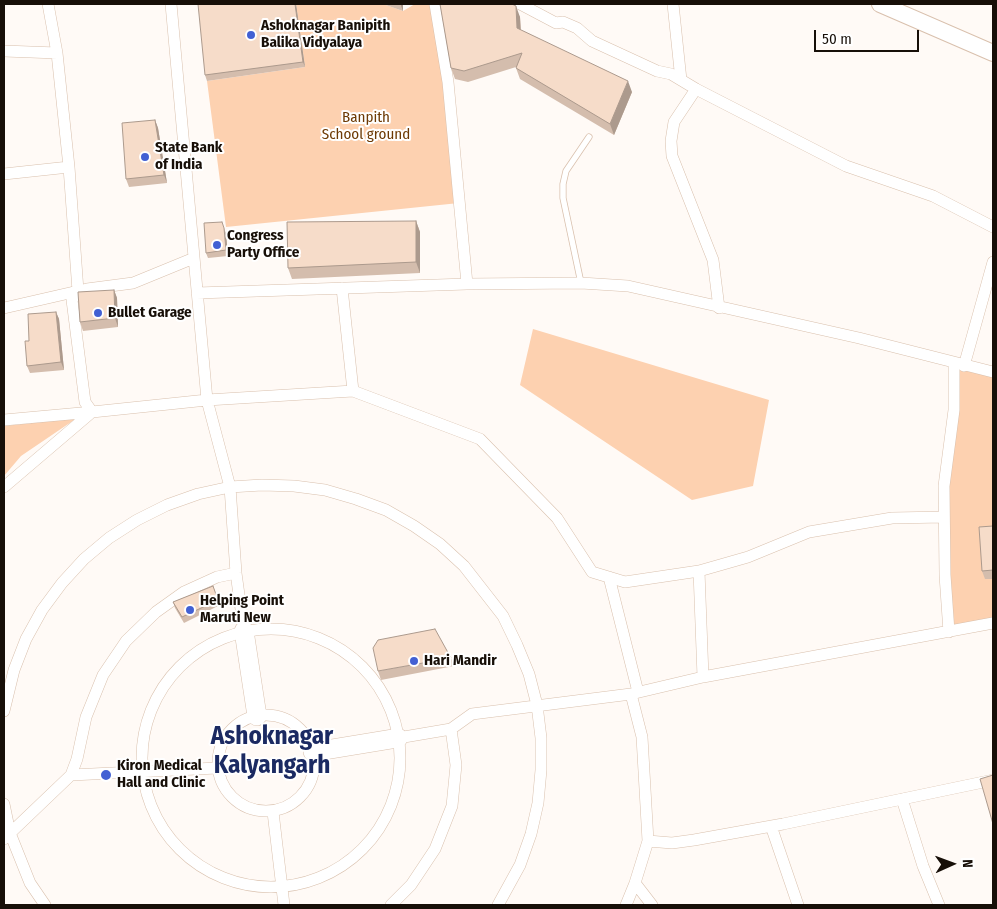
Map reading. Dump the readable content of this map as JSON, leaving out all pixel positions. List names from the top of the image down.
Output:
{
  "districts": ["Ashoknagar Kalyangarh"],
  "parks": ["Banpith School ground"],
  "places": [
    "Ashoknagar Banipith Balika Vidyalaya",
    "State Bank of India",
    "Congress Party Office",
    "Bullet Garage",
    "Helping Point Maruti New",
    "Hari Mandir",
    "Kiron Medical Hall and Clinic"
  ],
  "scale_bar": "50 m",
  "north": "right"
}
